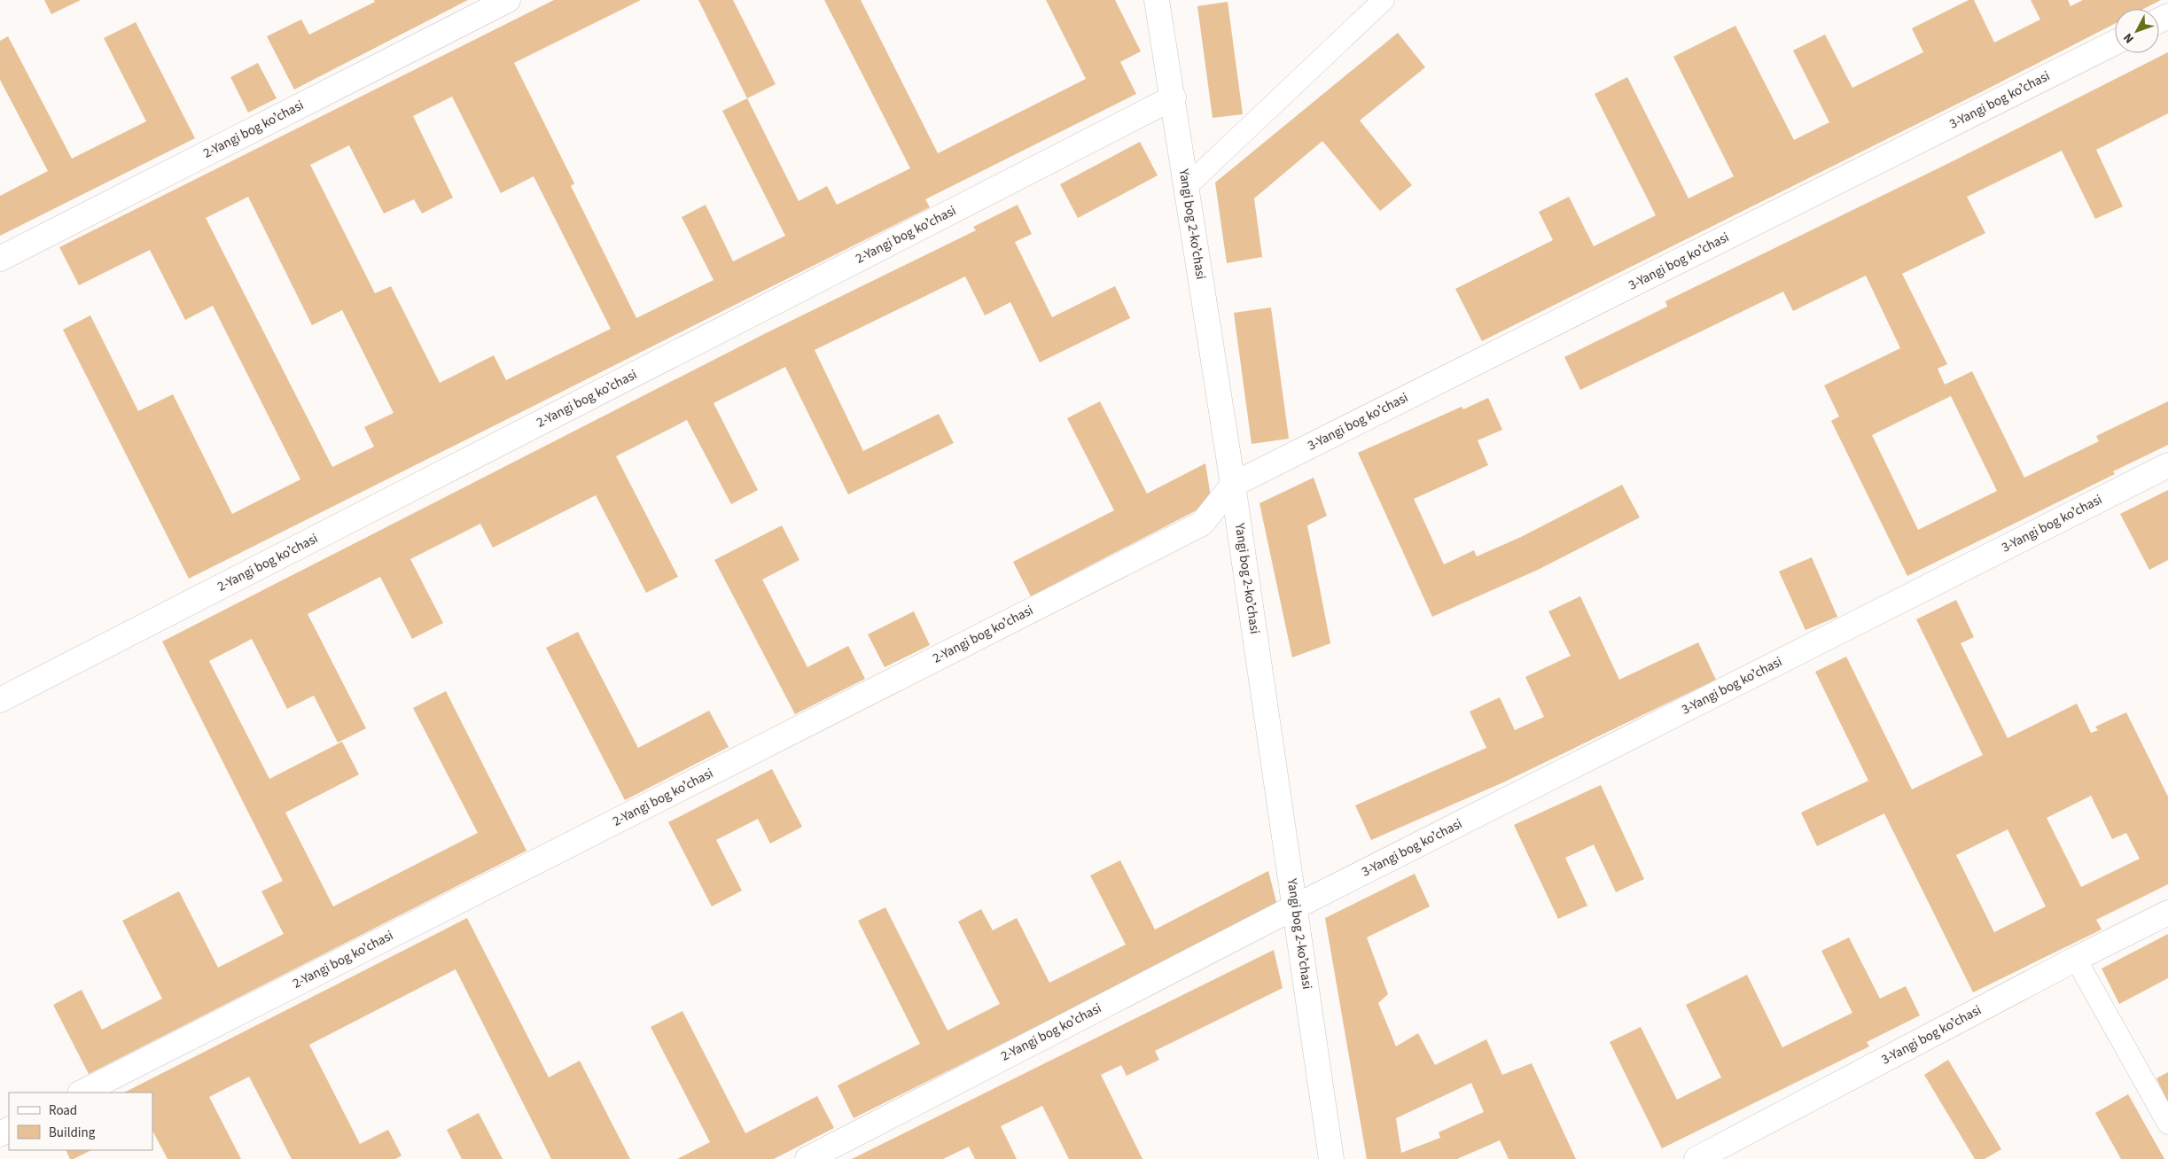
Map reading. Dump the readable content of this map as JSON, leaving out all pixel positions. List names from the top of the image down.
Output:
{
  "streets": {
    "street": ["3-Yangi bog koʼchasi", "2-Yangi bog koʼchasi", "Yangi bog 2-koʼchasi"]
  },
  "crossings": [
    ["3-Yangi bog koʼchasi", "2-Yangi bog koʼchasi"],
    ["3-Yangi bog koʼchasi", "Yangi bog 2-koʼchasi"],
    ["2-Yangi bog koʼchasi", "Yangi bog 2-koʼchasi"]
  ],
  "legend": ["Road", "Building"],
  "north": "bottom left"
}
